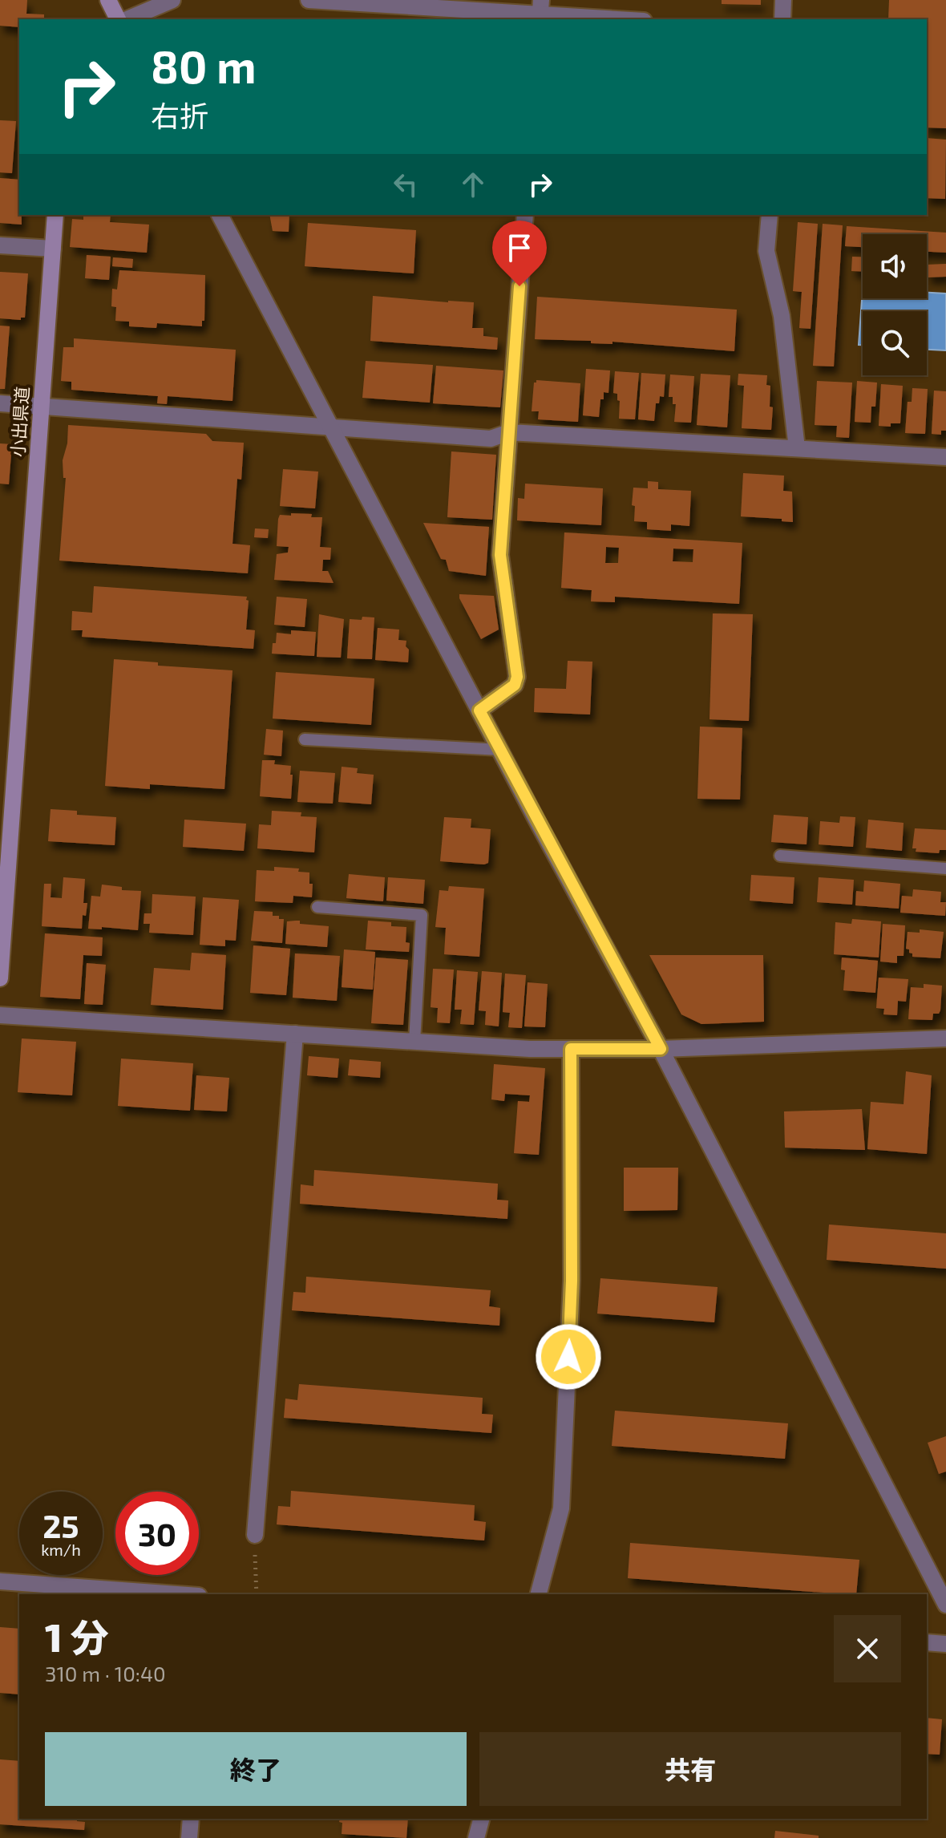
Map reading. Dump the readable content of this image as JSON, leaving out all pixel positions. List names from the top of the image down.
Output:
{
  "streets": {
    "main road": ["小出県道"]
  },
  "page": {
    "turn": ["80 m", "右折"],
    "speed": "25 km/h",
    "limit": "30",
    "heading": ["1 分", "310 m · 10:40"],
    "buttons": ["終了", "共有"]
  }
}
